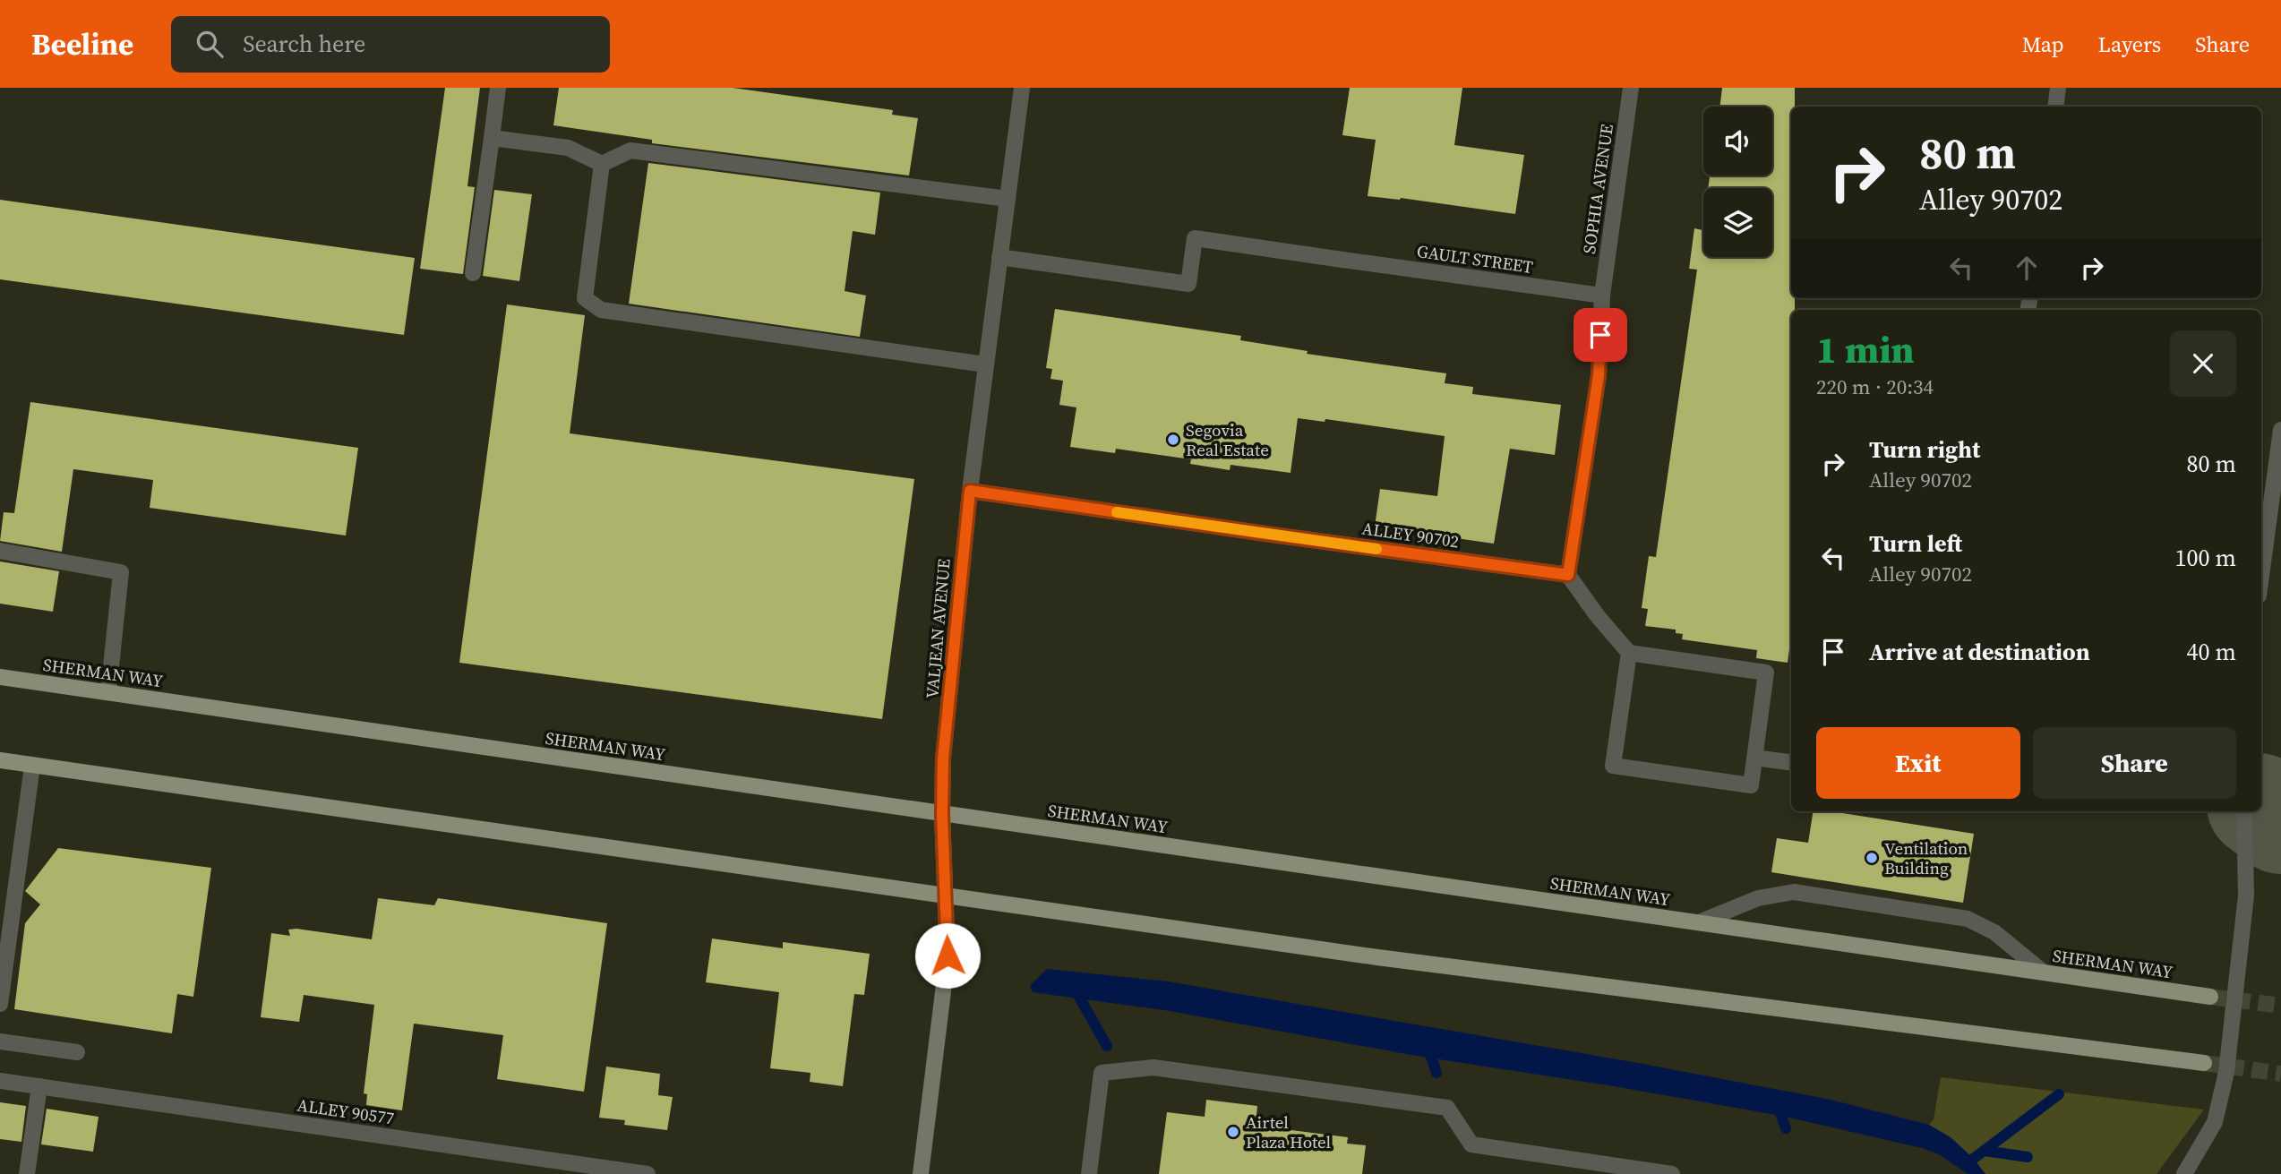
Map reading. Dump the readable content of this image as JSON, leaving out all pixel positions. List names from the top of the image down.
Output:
{
  "streets": {
    "main road": ["VALJEAN AVENUE", "SHERMAN WAY"],
    "street": [
      "SOPHIA AVENUE",
      "GAULT STREET",
      "ALLEY 90702",
      "ALLEY 90577"
    ]
  },
  "crossings": [
    ["SOPHIA AVENUE", "GAULT STREET"],
    ["GAULT STREET", "VALJEAN AVENUE"],
    ["ALLEY 90702", "VALJEAN AVENUE"],
    ["VALJEAN AVENUE", "SHERMAN WAY"]
  ],
  "places": ["Segovia Real Estate", "Ventilation Building", "Airtel Plaza Hotel"],
  "page": {
    "header": "Beeline",
    "search": "Search here",
    "nav": ["Map", "Layers", "Share"],
    "turn": ["80 m", "Alley 90702"],
    "heading": ["1 min", "220 m · 20:34"],
    "list": [
      {
        "name": "Turn right",
        "note": "Alley 90702",
        "value": "80 m"
      },
      {
        "name": "Turn left",
        "note": "Alley 90702",
        "value": "100 m"
      },
      {
        "name": "Arrive at destination",
        "value": "40 m"
      }
    ],
    "buttons": ["Exit", "Share"]
  }
}
